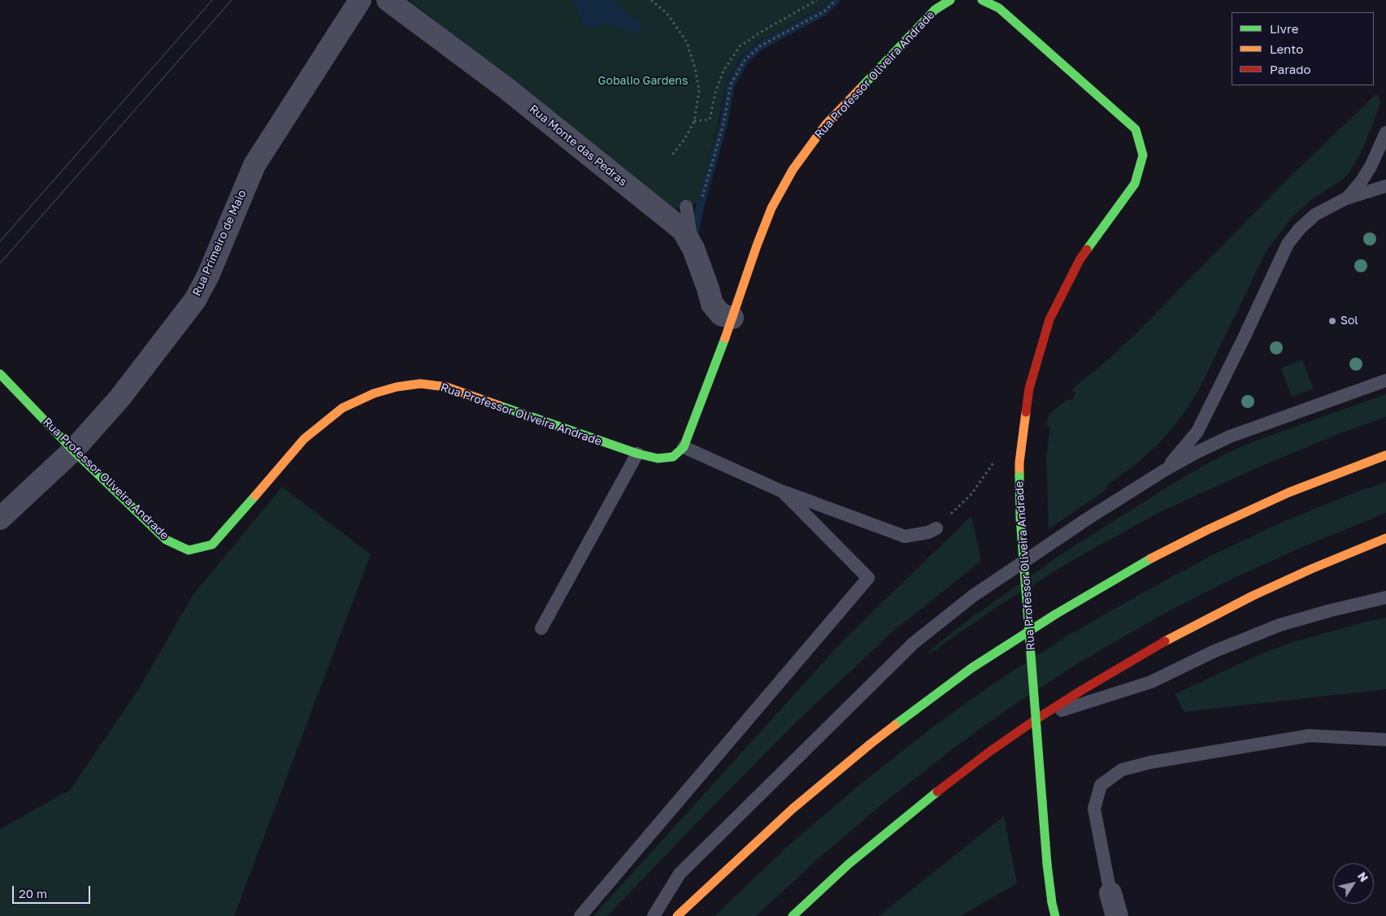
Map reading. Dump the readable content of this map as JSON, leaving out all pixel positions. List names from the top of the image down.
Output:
{
  "streets": {
    "main road": ["Rua Professor Oliveira Andrade"],
    "street": ["Rua Monte das Pedras", "Rua Primeiro de Maio"]
  },
  "crossings": [
    ["Rua Professor Oliveira Andrade", "Rua Monte das Pedras"],
    ["Rua Professor Oliveira Andrade", "Rua Primeiro de Maio"]
  ],
  "parks": ["Gobalio Gardens"],
  "places": ["Sol"],
  "legend": ["Livre", "Lento", "Parado"],
  "scale_bar": "20 m",
  "north": "top right"
}
